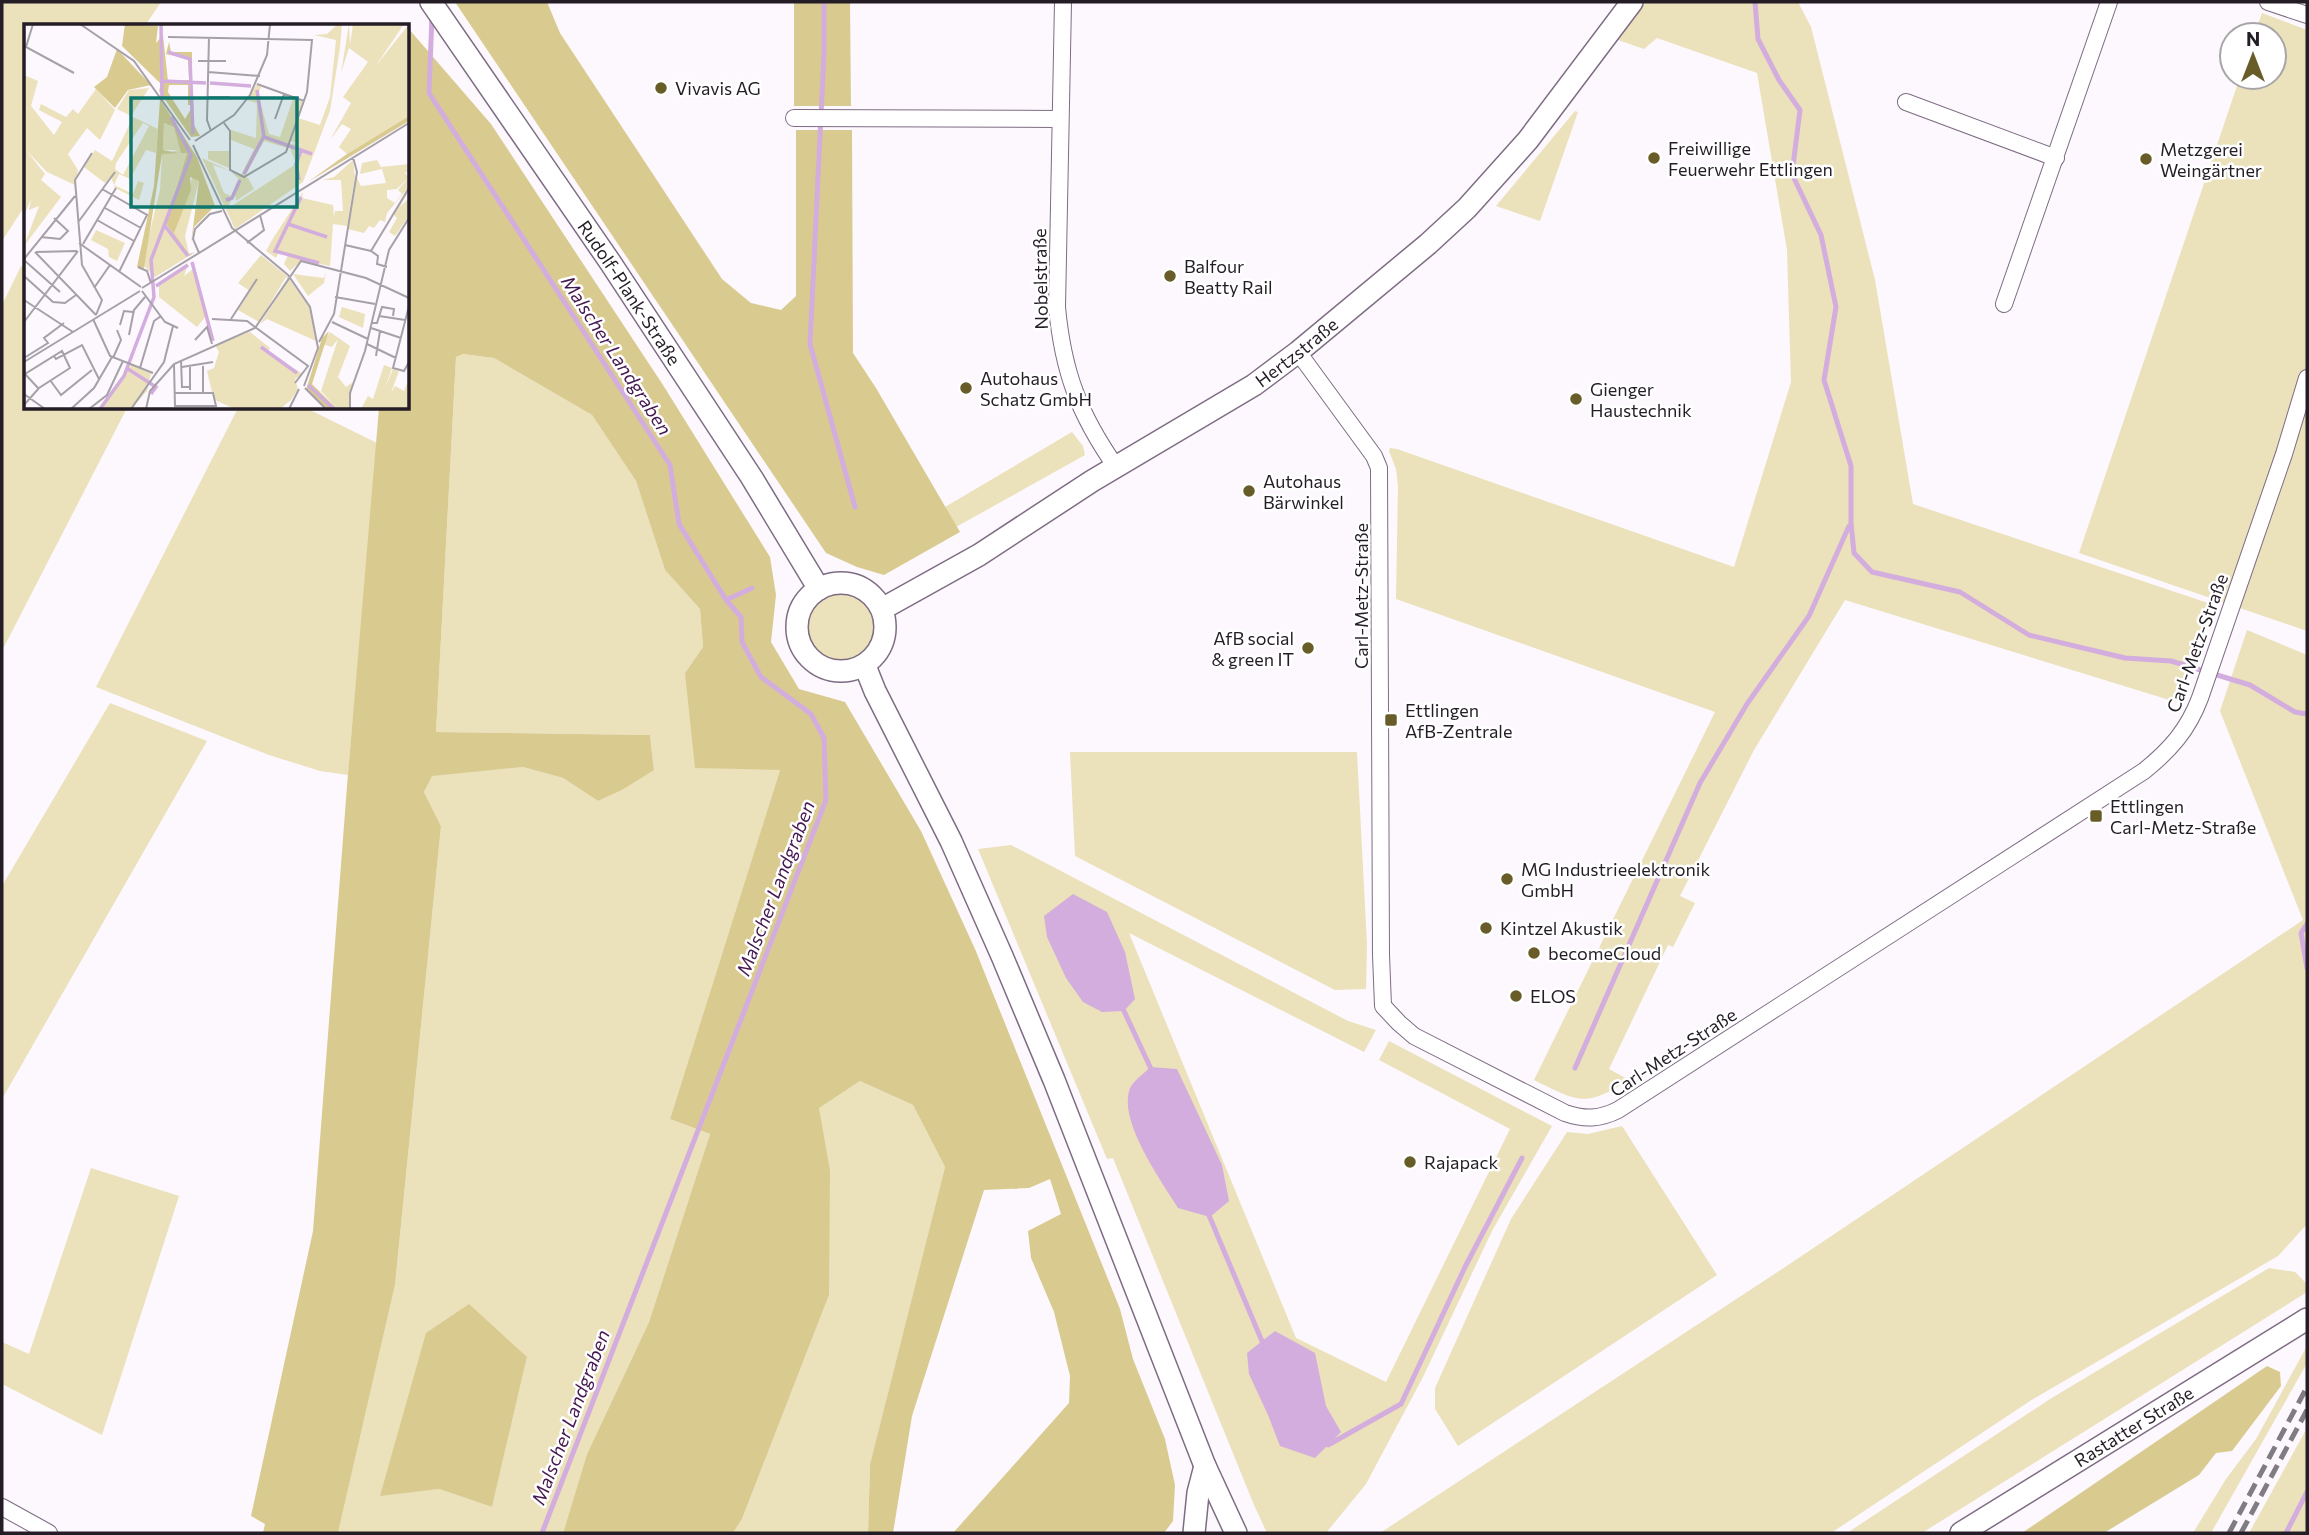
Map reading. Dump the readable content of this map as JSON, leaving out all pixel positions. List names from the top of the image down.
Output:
{
  "streets": {
    "main road": ["Rudolf-Plank-Straße", "Hertzstraße", "Rastatter Straße"],
    "street": ["Nobelstraße", "Carl-Metz-Straße"]
  },
  "crossings": [
    ["Nobelstraße", "Hertzstraße"],
    ["Rudolf-Plank-Straße", "Hertzstraße"],
    ["Hertzstraße", "Carl-Metz-Straße"]
  ],
  "water": ["Malscher Landgraben"],
  "places": {
    "other": [
      "Vivavis AG",
      "Freiwillige Feuerwehr Ettlingen",
      "Metzgerei Weingärtner",
      "Balfour Beatty Rail",
      "Autohaus Schatz GmbH",
      "Gienger Haustechnik",
      "Autohaus Bärwinkel",
      "AfB social & green IT",
      "MG Industrieelektronik GmbH",
      "Kintzel Akustik",
      "becomeCloud",
      "ELOS",
      "Rajapack"
    ],
    "transit": ["Ettlingen AfB-Zentrale", "Ettlingen Carl-Metz-Straße"]
  },
  "north": "top"
}
